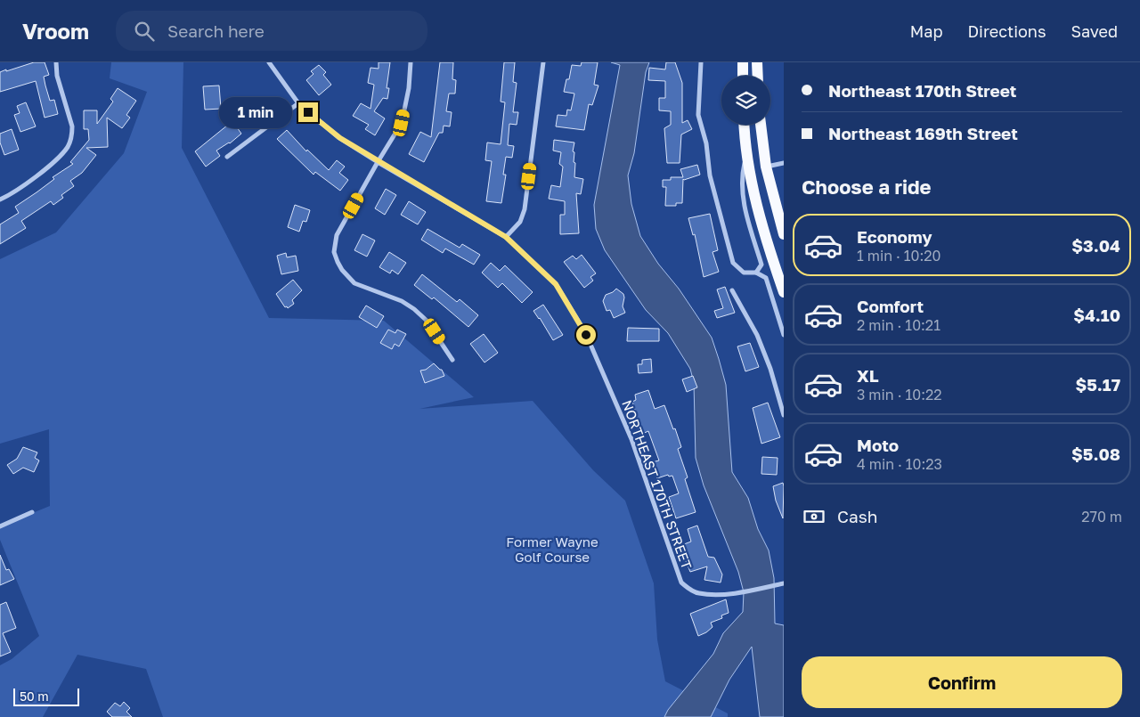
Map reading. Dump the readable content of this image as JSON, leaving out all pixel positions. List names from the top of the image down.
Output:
{
  "streets": {
    "street": ["NORTHEAST 170TH STREET"]
  },
  "parks": ["Former Wayne Golf Course"],
  "scale_bar": "50 m",
  "page": {
    "header": "Vroom",
    "search": "Search here",
    "nav": ["Map", "Directions", "Saved"],
    "banner": ["Northeast 170th Street", "Northeast 169th Street"],
    "bubble": "1 min",
    "heading": "Choose a ride",
    "list": [
      {
        "name": "Economy",
        "note": "1 min · 10:20",
        "value": "$3.04"
      },
      {
        "name": "Comfort",
        "note": "2 min · 10:21",
        "value": "$4.10"
      },
      {
        "name": "XL",
        "note": "3 min · 10:22",
        "value": "$5.17"
      },
      {
        "name": "Moto",
        "note": "4 min · 10:23",
        "value": "$5.08"
      }
    ],
    "pay": ["Cash", "270 m"],
    "buttons": "Confirm",
    "scale": "50 m"
  }
}
